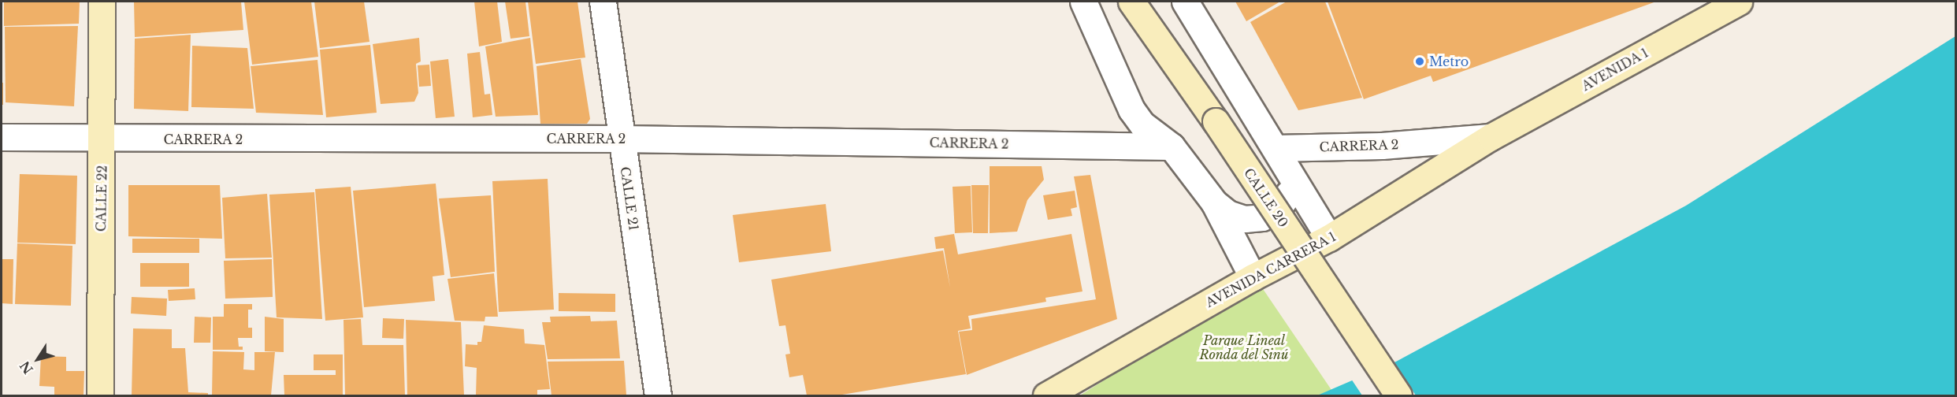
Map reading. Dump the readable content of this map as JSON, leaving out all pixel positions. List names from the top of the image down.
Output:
{
  "streets": {
    "street": [
      "AVENIDA 1",
      "CARRERA 2",
      "CALLE 20",
      "CALLE 22",
      "CALLE 21",
      "AVENIDA CARRERA 1"
    ]
  },
  "crossings": [
    ["AVENIDA 1", "CARRERA 2"],
    ["AVENIDA 1", "AVENIDA CARRERA 1"],
    ["CARRERA 2", "CALLE 22"],
    ["CARRERA 2", "CALLE 21"],
    ["CARRERA 2", "AVENIDA CARRERA 1"]
  ],
  "parks": ["Parque Lineal Ronda del Sinú"],
  "places": ["Metro"],
  "north": "bottom left"
}
